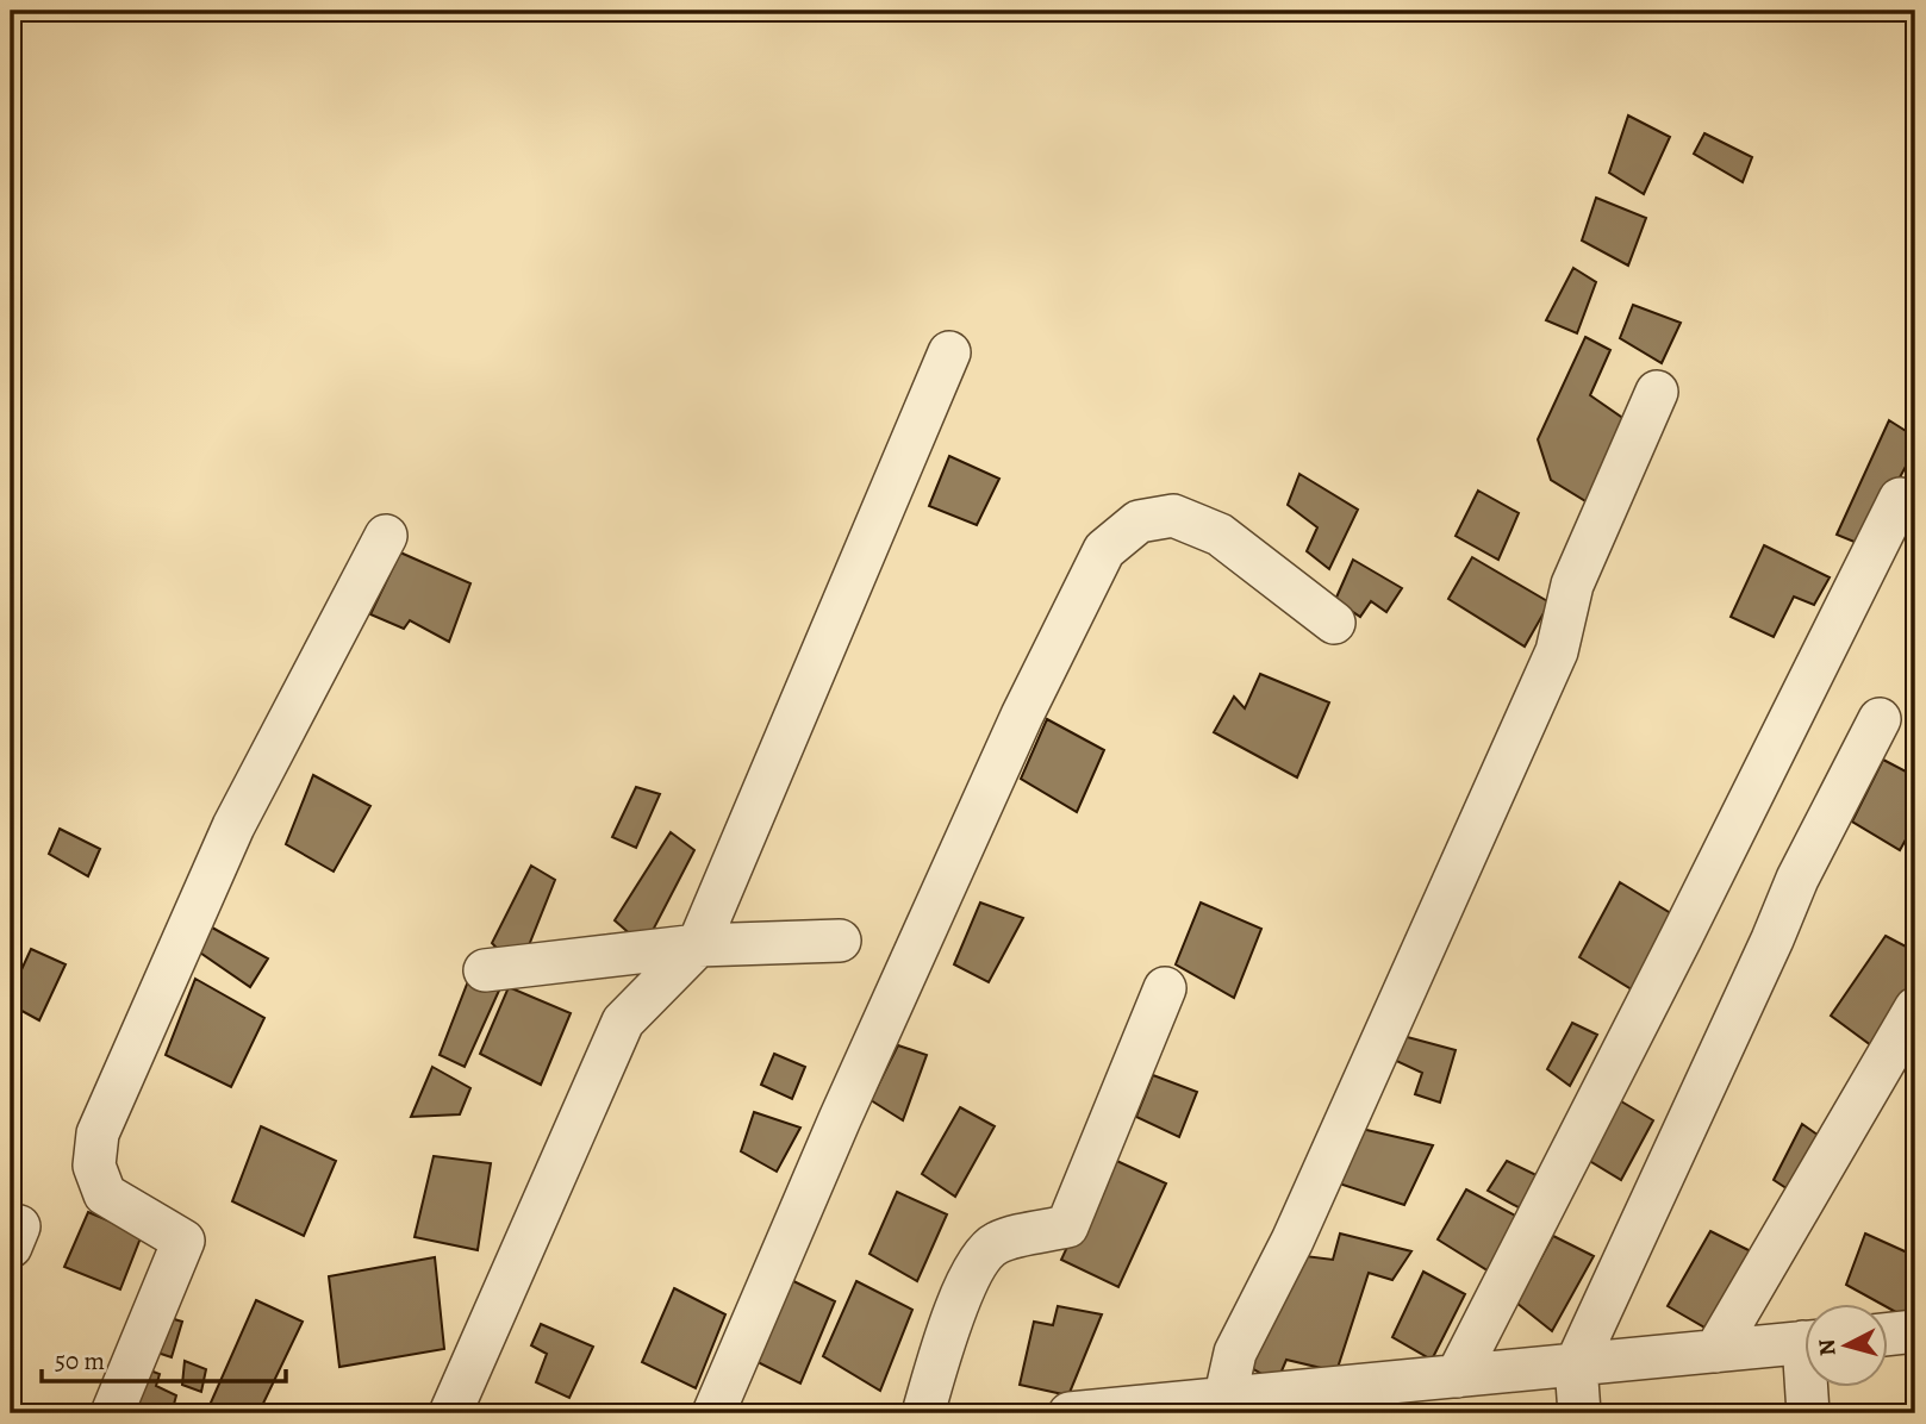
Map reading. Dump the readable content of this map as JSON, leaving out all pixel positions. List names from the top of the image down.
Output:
{
  "scale_bar": "50 m",
  "north": "left"
}
